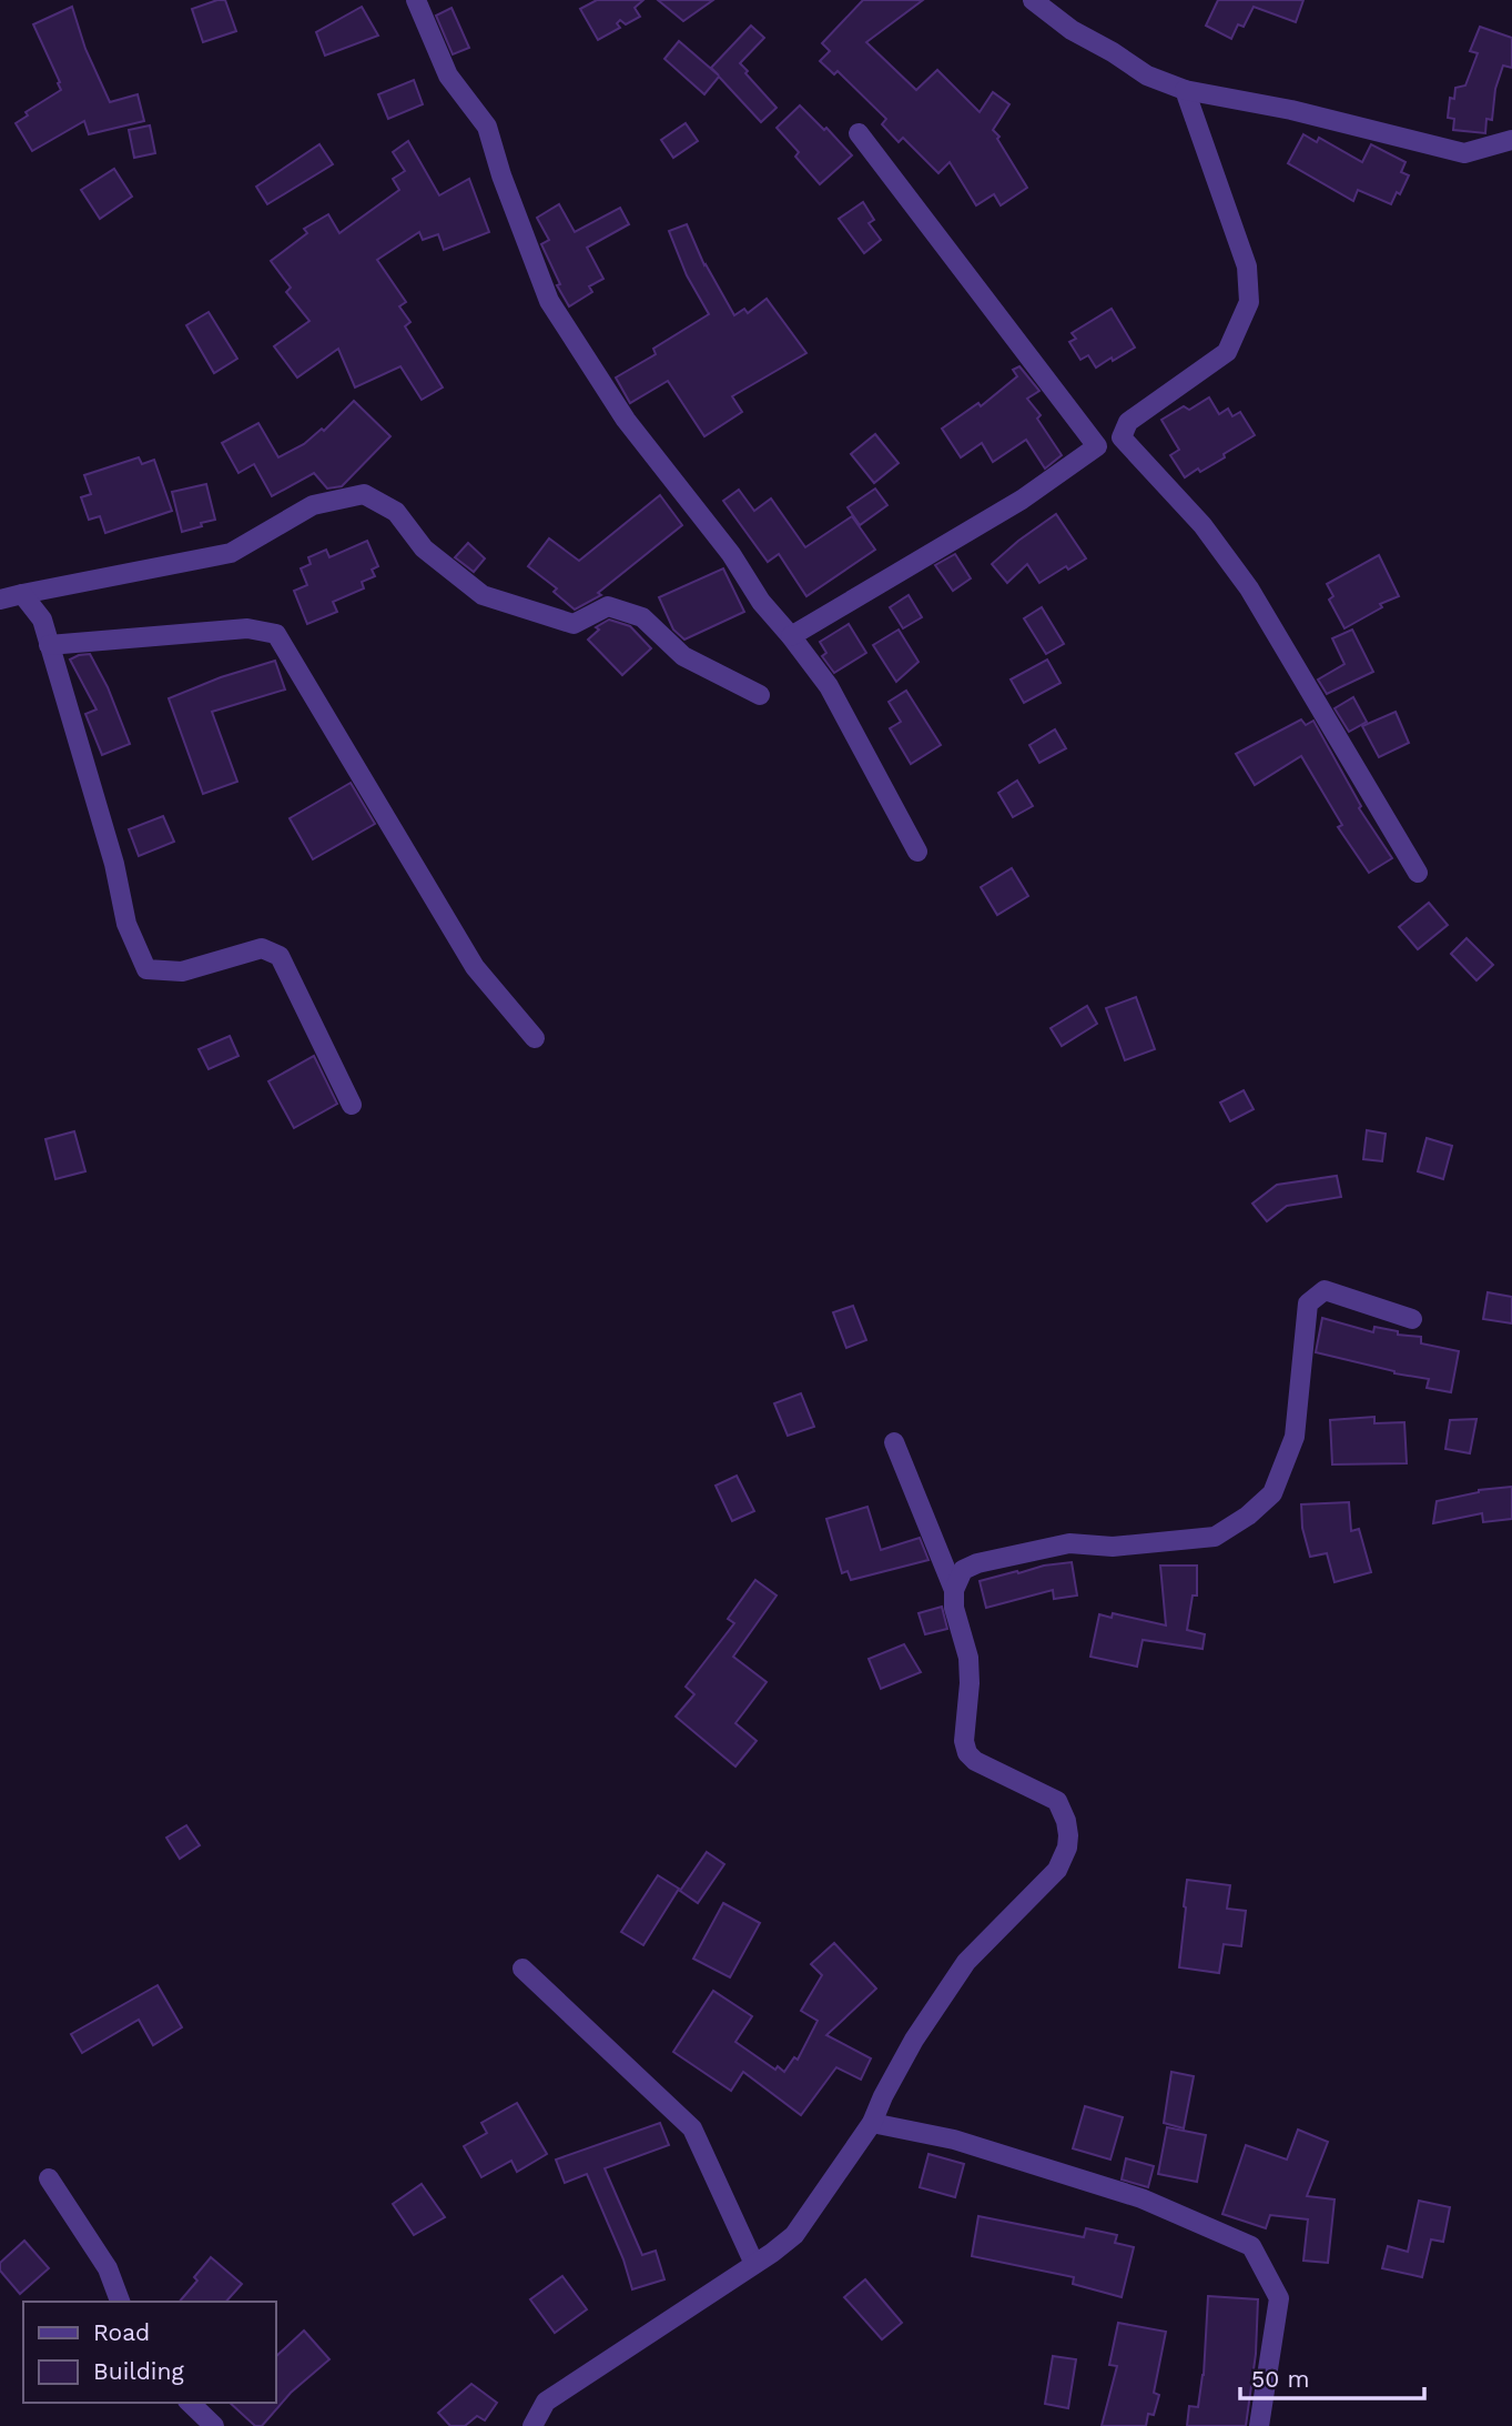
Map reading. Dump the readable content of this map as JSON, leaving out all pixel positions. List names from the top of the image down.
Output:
{
  "legend": ["Road", "Building"],
  "scale_bar": "50 m"
}
